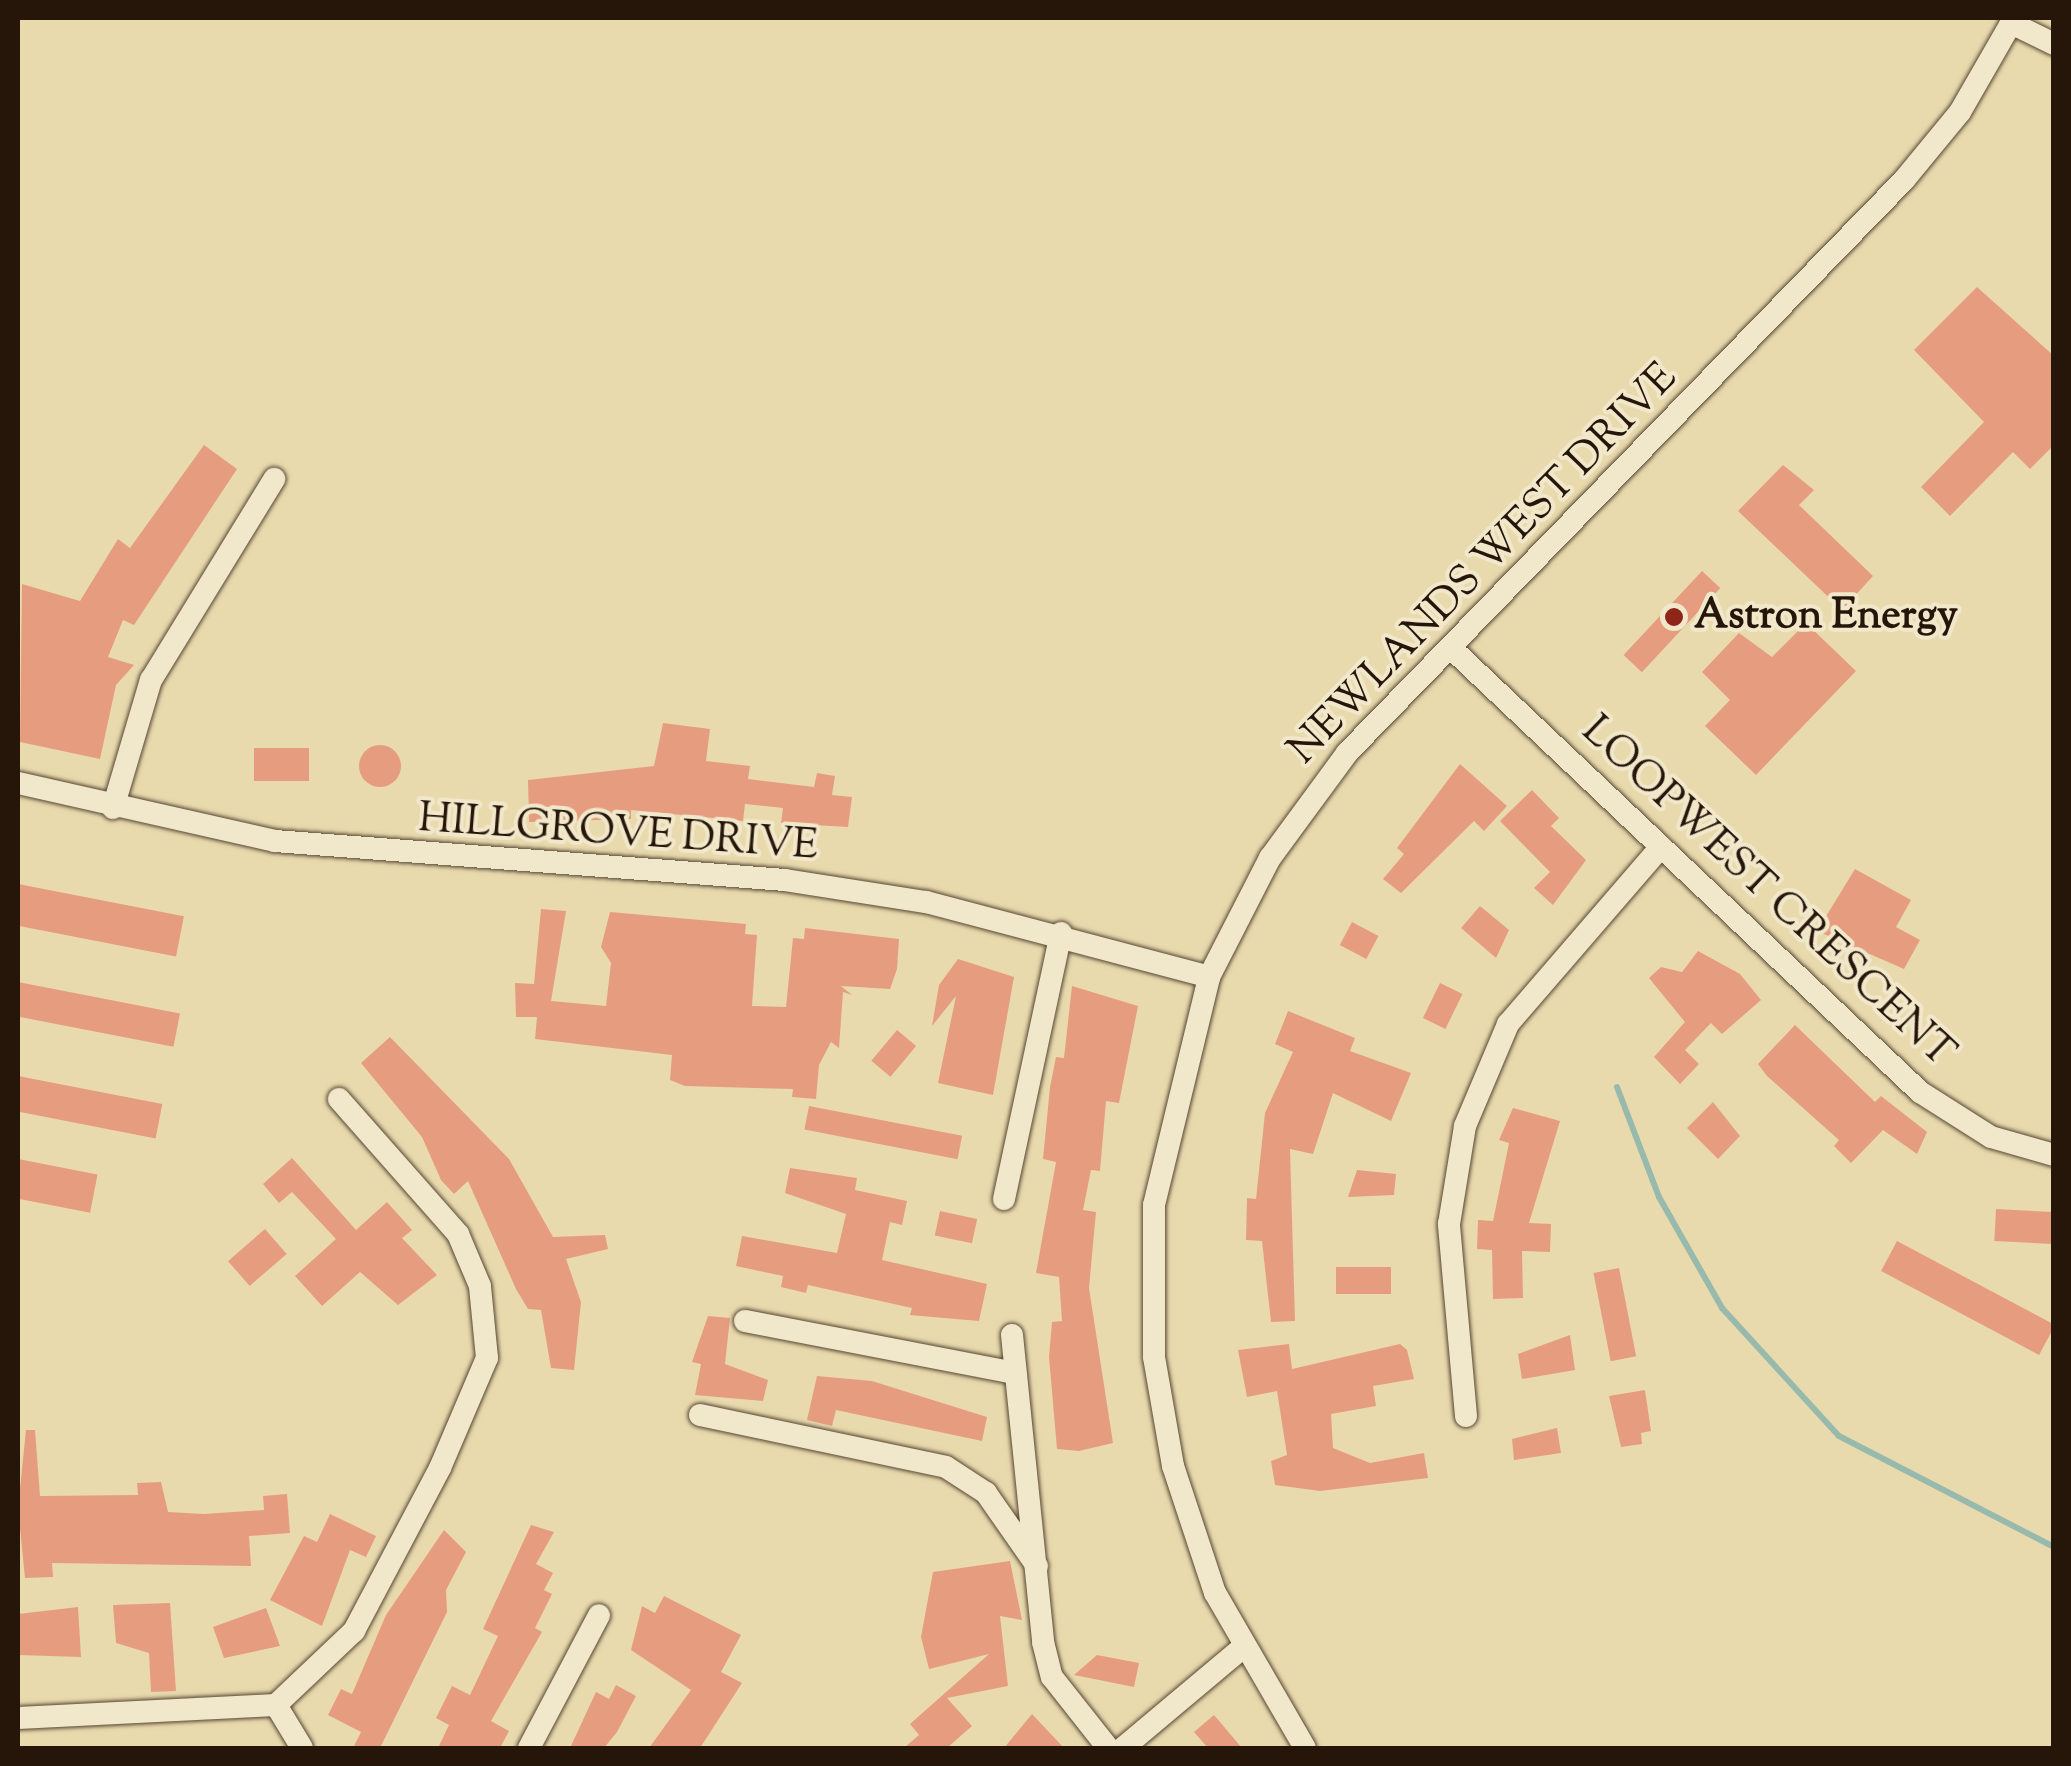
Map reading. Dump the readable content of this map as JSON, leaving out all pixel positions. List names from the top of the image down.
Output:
{
  "streets": {
    "street": ["NEWLANDS WEST DRIVE", "HILLGROVE DRIVE", "LOOPWEST CRESCENT"]
  },
  "crossings": [
    ["NEWLANDS WEST DRIVE", "HILLGROVE DRIVE"],
    ["NEWLANDS WEST DRIVE", "LOOPWEST CRESCENT"]
  ],
  "places": ["Astron Energy"]
}
